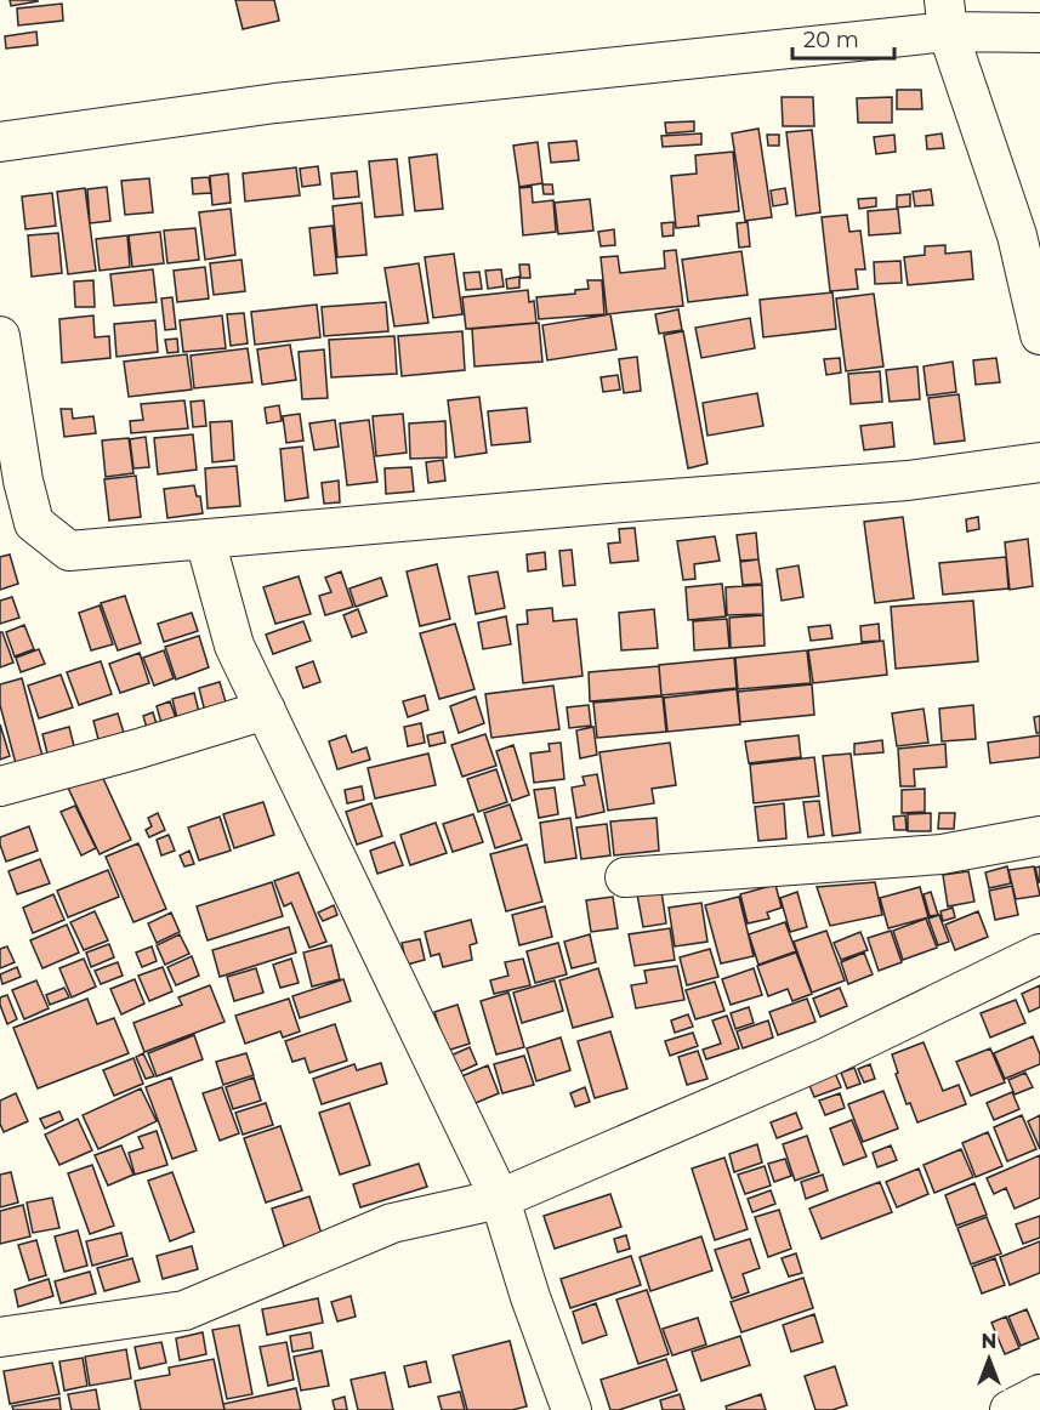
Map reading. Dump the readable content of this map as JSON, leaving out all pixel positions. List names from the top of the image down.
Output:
{
  "scale_bar": "20 m",
  "north": "top"
}
